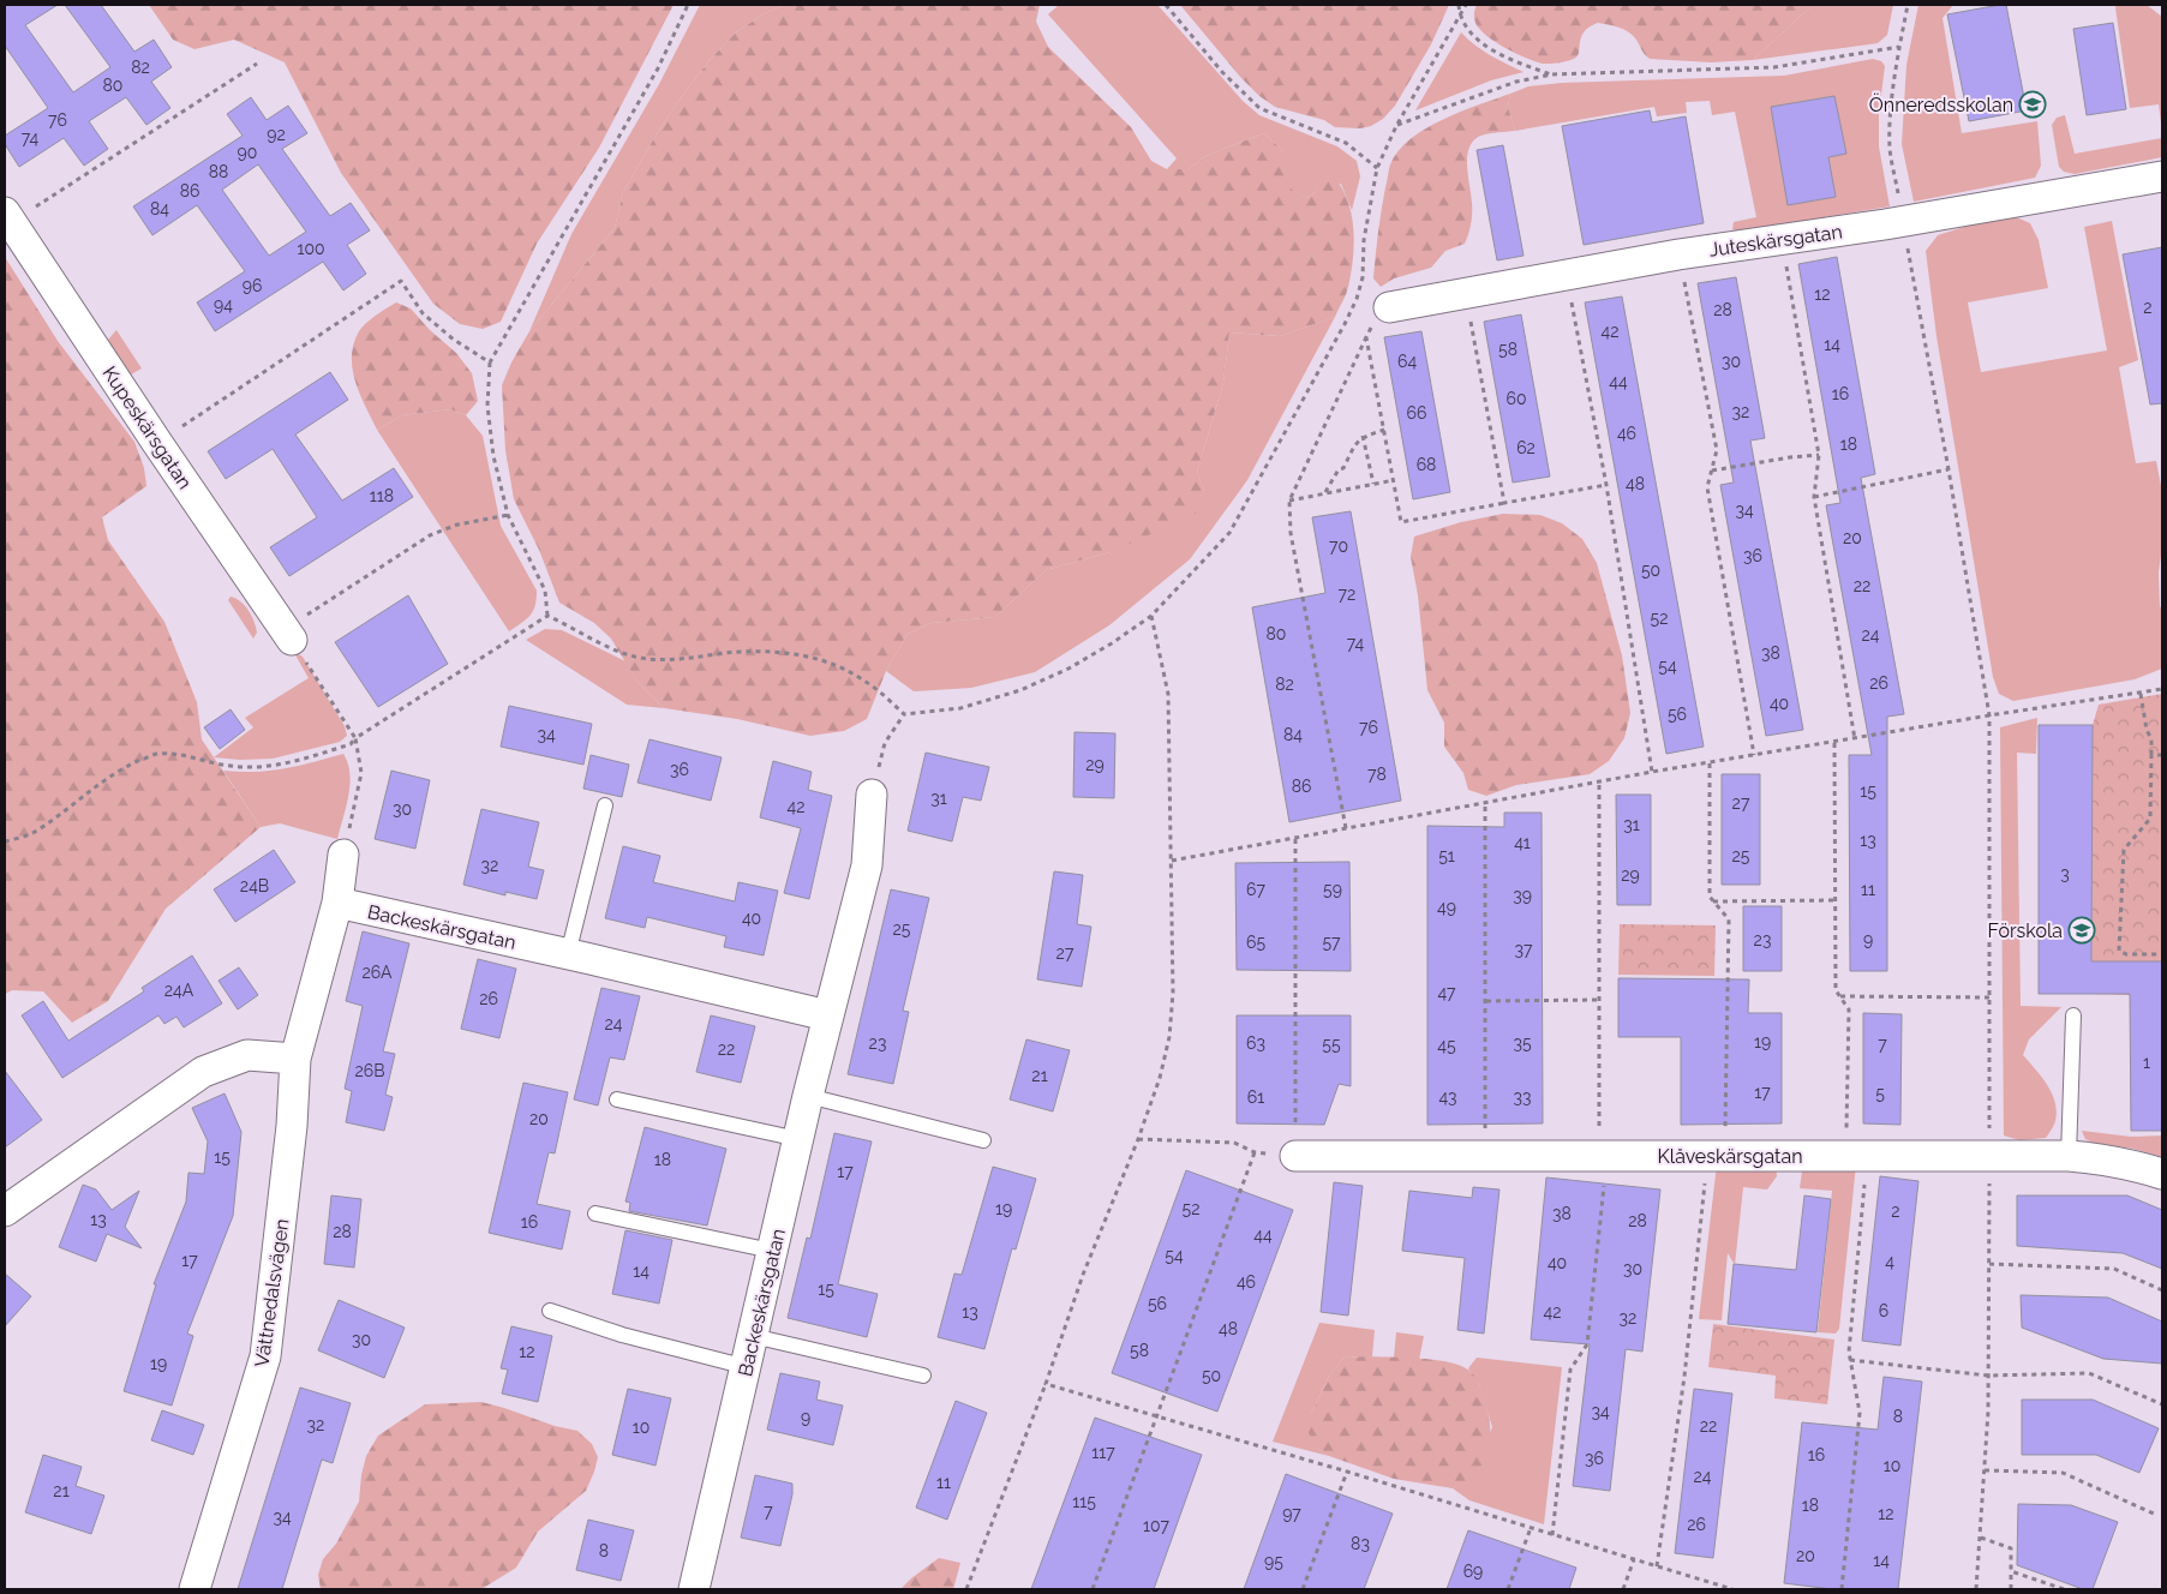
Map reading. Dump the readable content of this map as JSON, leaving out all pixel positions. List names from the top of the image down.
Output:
{
  "streets": {
    "street": [
      "Juteskärsgatan",
      "Kupeskärsgatan",
      "Backeskärsgatan",
      "Klåveskärsgatan",
      "Vättnedalsvägen"
    ]
  },
  "crossings": [
    ["Backeskärsgatan", "Vättnedalsvägen"]
  ],
  "places": {
    "school or university": ["Önneredsskolan", "Förskola"]
  },
  "house_numbers": [
    "82",
    "80",
    "76",
    "92",
    "74",
    "90",
    "88",
    "86",
    "84",
    "100",
    "96",
    "12",
    "94",
    "2",
    "28",
    "42",
    "14",
    "58",
    "64",
    "30",
    "44",
    "16",
    "60",
    "32",
    "66",
    "46",
    "18",
    "62",
    "68",
    "48",
    "118",
    "34",
    "20",
    "70",
    "36",
    "50",
    "22",
    "72",
    "52",
    "80",
    "24",
    "74",
    "38",
    "54",
    "26",
    "82",
    "40",
    "56",
    "76",
    "34",
    "84",
    "29",
    "36",
    "78",
    "86",
    "15",
    "31",
    "27",
    "42",
    "30",
    "31",
    "13",
    "41",
    "51",
    "25",
    "32",
    "3",
    "29",
    "24B",
    "67",
    "59",
    "11",
    "39",
    "49",
    "40",
    "25",
    "23",
    "9",
    "65",
    "57",
    "37",
    "27",
    "26A",
    "24A",
    "47",
    "26",
    "24",
    "19",
    "23",
    "63",
    "35",
    "55",
    "7",
    "45",
    "22",
    "1",
    "26B",
    "21",
    "17",
    "5",
    "61",
    "43",
    "33",
    "20",
    "15",
    "18",
    "17",
    "19",
    "52",
    "2",
    "38",
    "13",
    "28",
    "16",
    "28",
    "44",
    "54",
    "17",
    "4",
    "40",
    "30",
    "14",
    "46",
    "15",
    "56",
    "6",
    "13",
    "42",
    "32",
    "48",
    "30",
    "58",
    "12",
    "19",
    "50",
    "34",
    "8",
    "9",
    "32",
    "22",
    "10",
    "117",
    "16",
    "36",
    "10",
    "24",
    "11",
    "21",
    "115",
    "18",
    "7",
    "97",
    "12",
    "34",
    "26",
    "107",
    "83",
    "8",
    "20",
    "14",
    "95",
    "69"
  ]
}
